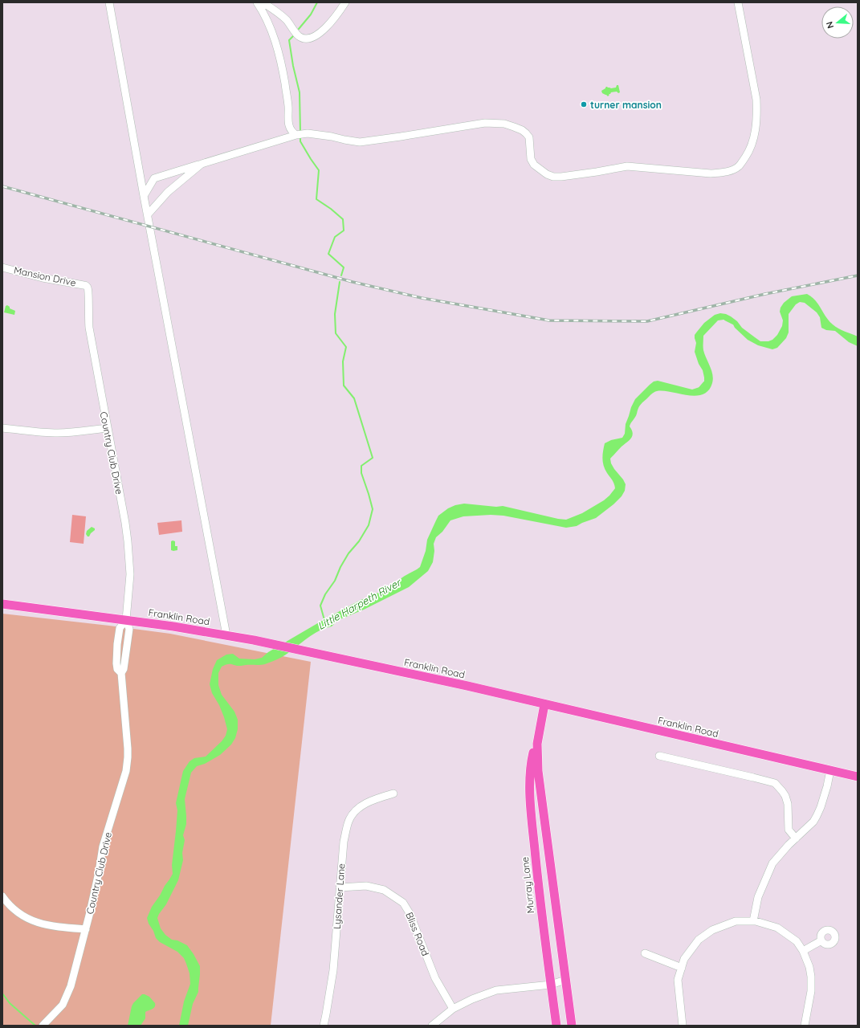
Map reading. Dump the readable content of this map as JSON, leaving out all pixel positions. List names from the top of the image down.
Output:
{
  "streets": {
    "main road": ["Franklin Road", "Murray Lane"],
    "street": [
      "Mansion Drive",
      "Country Club Drive",
      "Lysander Lane",
      "Bliss Road"
    ]
  },
  "crossings": [
    ["Mansion Drive", "Country Club Drive"],
    ["Country Club Drive", "Franklin Road"],
    ["Franklin Road", "Murray Lane"],
    ["Lysander Lane", "Bliss Road"]
  ],
  "water": ["Little Harpeth River"],
  "places": ["turner mansion"],
  "north": "left"
}
